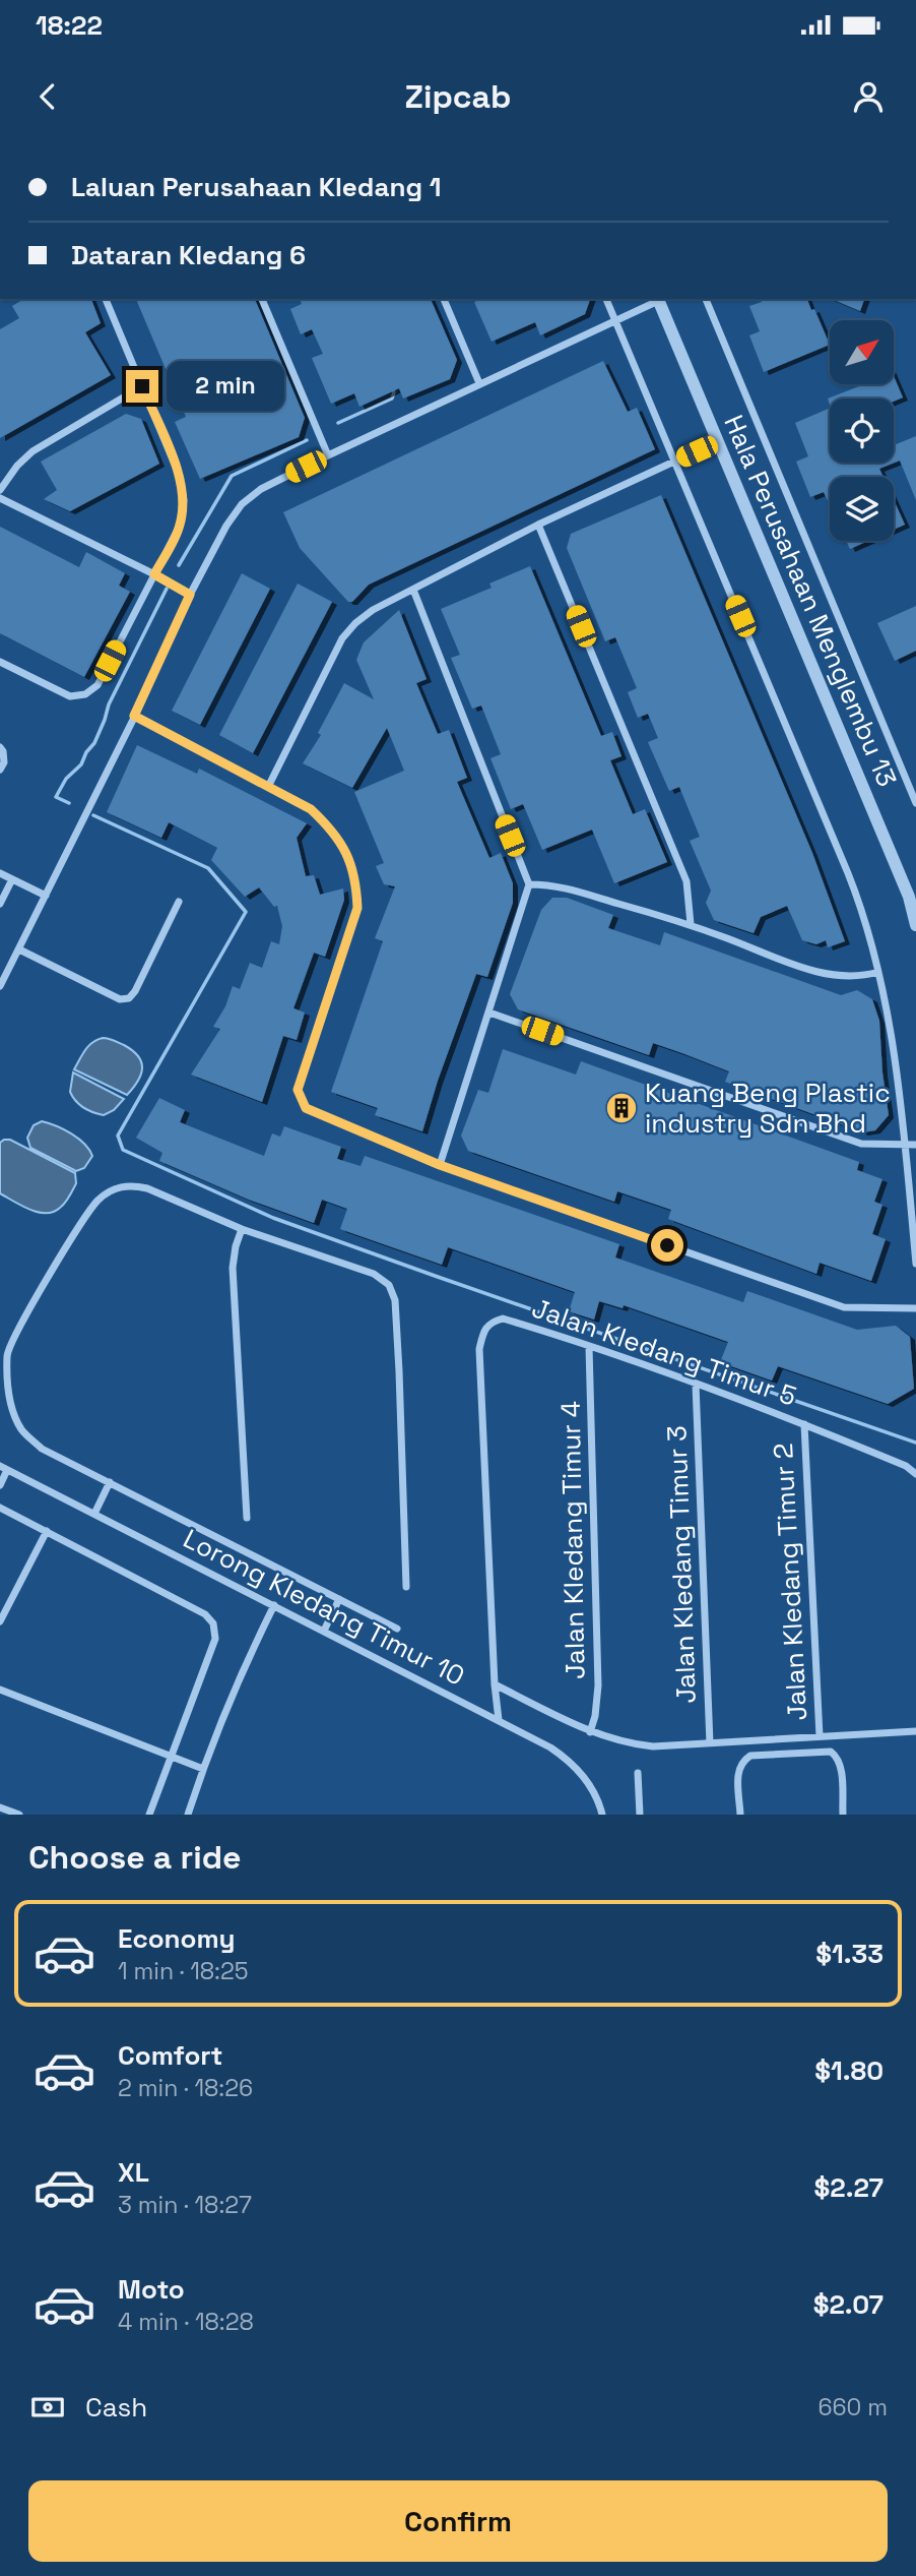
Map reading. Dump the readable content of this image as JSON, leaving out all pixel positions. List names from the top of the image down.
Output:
{
  "streets": {
    "street": [
      "Hala Perusahaan Menglembu 13",
      "Jalan Kledang Timur 5",
      "Jalan Kledang Timur 4",
      "Jalan Kledang Timur 3",
      "Jalan Kledang Timur 2",
      "Lorong Kledang Timur 10"
    ]
  },
  "crossings": [
    ["Jalan Kledang Timur 5", "Jalan Kledang Timur 4"],
    ["Jalan Kledang Timur 5", "Jalan Kledang Timur 3"],
    ["Jalan Kledang Timur 5", "Jalan Kledang Timur 2"],
    ["Jalan Kledang Timur 5", "Lorong Kledang Timur 10"]
  ],
  "places": {
    "building": ["Kuang Beng Plastic industry Sdn Bhd"]
  },
  "north": "top right",
  "page": {
    "status": "18:22",
    "header": "Zipcab",
    "banner": ["Laluan Perusahaan Kledang 1", "Dataran Kledang 6"],
    "bubble": "2 min",
    "heading": "Choose a ride",
    "list": [
      {
        "name": "Economy",
        "note": "1 min · 18:25",
        "value": "$1.33"
      },
      {
        "name": "Comfort",
        "note": "2 min · 18:26",
        "value": "$1.80"
      },
      {
        "name": "XL",
        "note": "3 min · 18:27",
        "value": "$2.27"
      },
      {
        "name": "Moto",
        "note": "4 min · 18:28",
        "value": "$2.07"
      }
    ],
    "pay": ["Cash", "660 m"],
    "buttons": "Confirm"
  }
}
